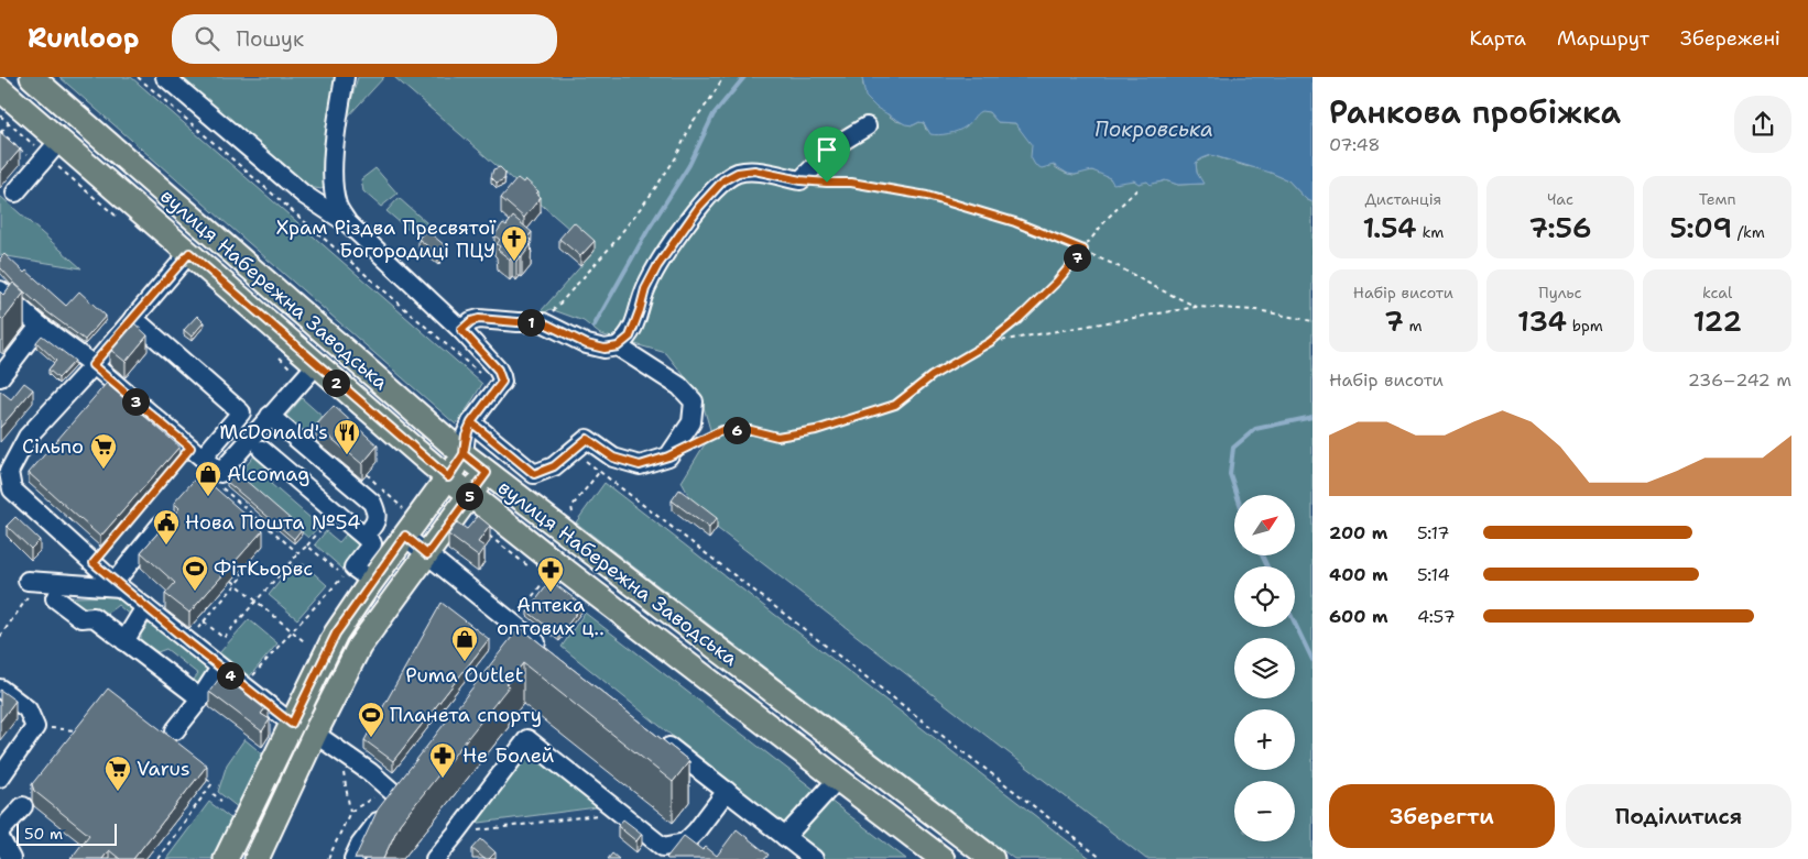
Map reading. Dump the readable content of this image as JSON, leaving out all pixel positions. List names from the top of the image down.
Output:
{
  "streets": {
    "main road": ["вулиця Набережна Заводська"]
  },
  "water": ["Покровська"],
  "places": {
    "church": ["Храм Різдва Пресвятої Богородиці ПЦУ"],
    "restaurant": ["McDonald's"],
    "supermarket": ["Сільпо", "Varus"],
    "shop": ["Alcomag", "Puma Outlet"],
    "public building": ["Нова Пошта №54"],
    "sports": ["ФiтКьорвс", "Планета спорту"],
    "pharmacy": ["Аптека оптових ц‥", "Не Болей"]
  },
  "scale_bar": "50 m",
  "north": "top right",
  "page": {
    "header": "Runloop",
    "search": "Пошук",
    "nav": ["Карта", "Маршрут", "Збережені"],
    "heading": ["Ранкова пробіжка", "07:48"],
    "stats": [
      ["Дистанція", "1.54 km"],
      ["Час", "7:56"],
      ["Темп", "5:09 /km"],
      ["Набір висоти", "7 m"],
      ["Пульс", "134 bpm"],
      ["kcal", "122"]
    ],
    "pins": [
      "7",
      "1",
      "2",
      "3",
      "6",
      "5",
      "4"
    ],
    "chart": ["Набір висоти", "236–242 m"],
    "map_buttons": ["+", "−"],
    "list": [
      {
        "name": "200 m",
        "note": "5:17"
      },
      {
        "name": "400 m",
        "note": "5:14"
      },
      {
        "name": "600 m",
        "note": "4:57"
      }
    ],
    "buttons": ["Зберегти", "Поділитися"],
    "scale": "50 m"
  }
}
